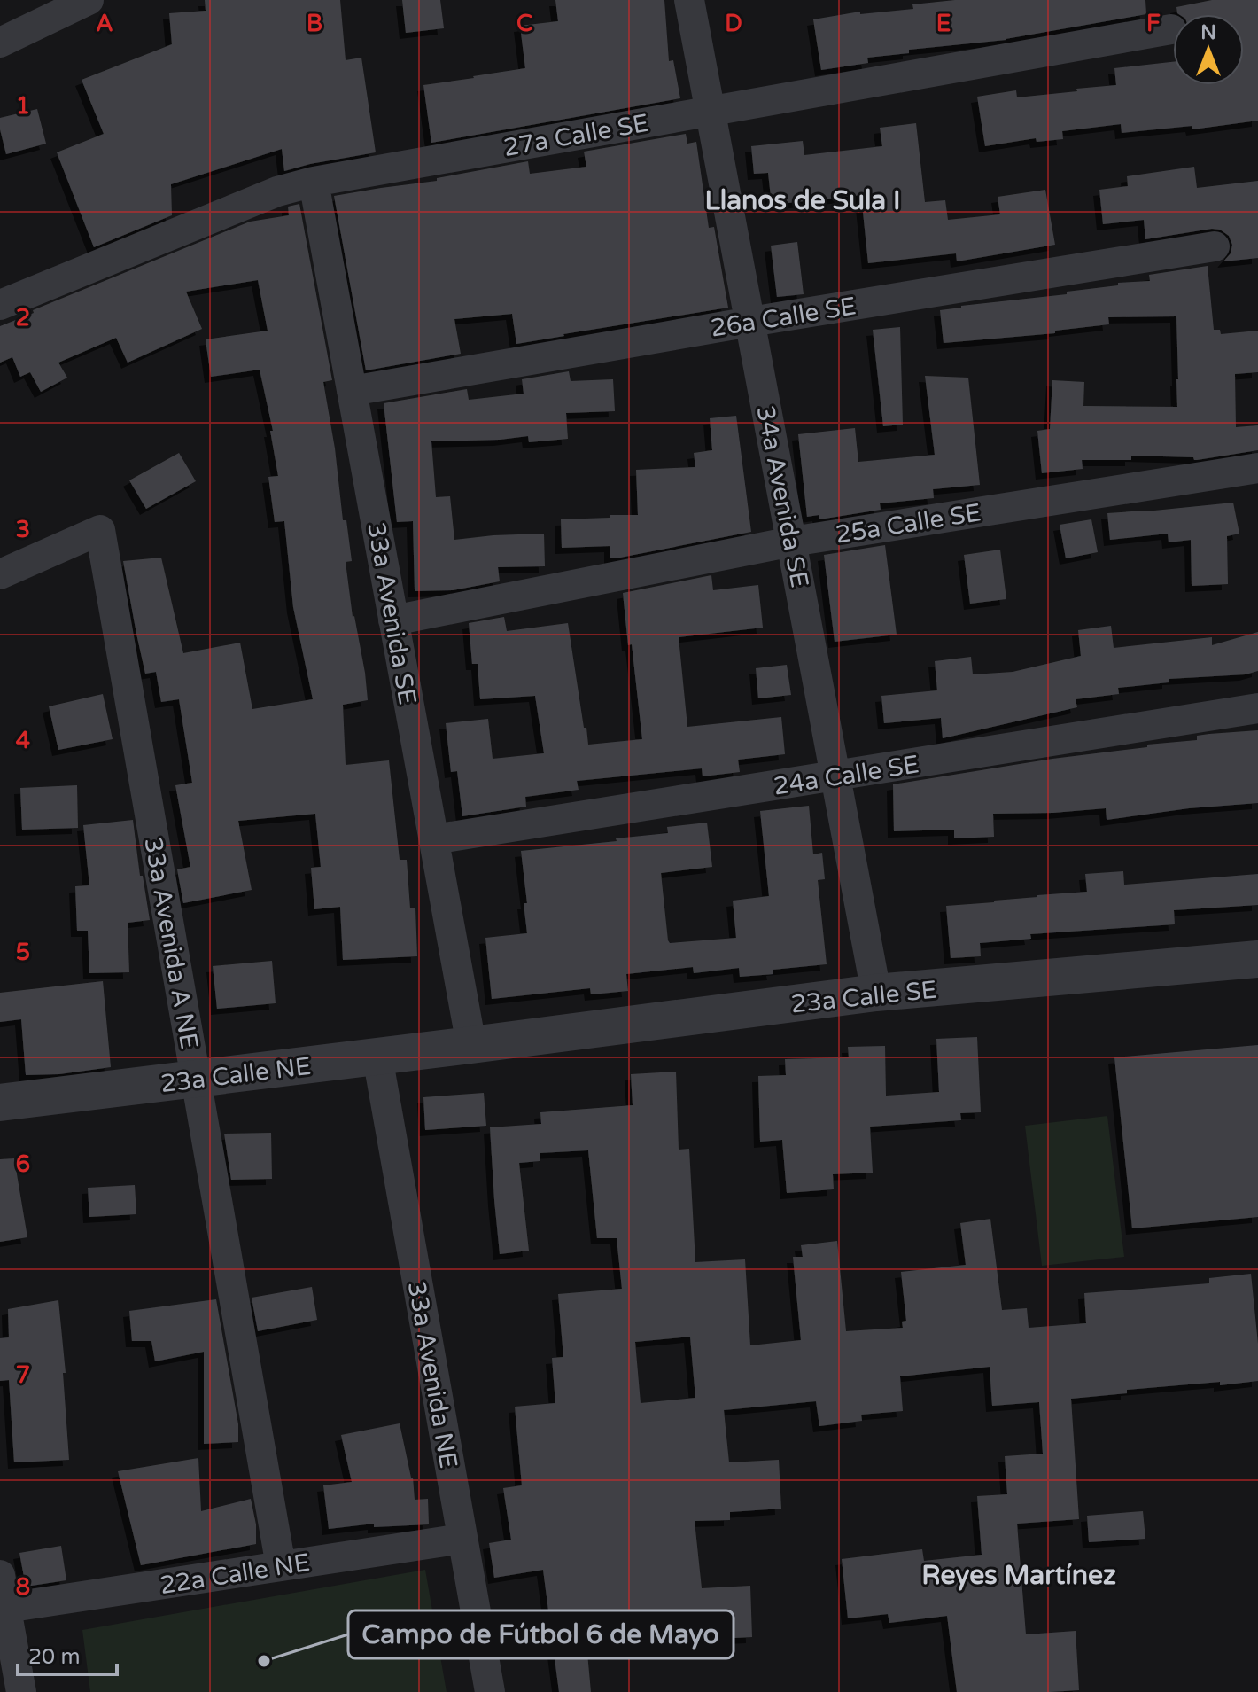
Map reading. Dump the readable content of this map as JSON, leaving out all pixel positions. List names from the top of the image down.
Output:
{
  "streets": {
    "street": [
      "27a Calle SE",
      "26a Calle SE",
      "34a Avenida SE",
      "25a Calle SE",
      "33a Avenida SE",
      "24a Calle SE",
      "33a Avenida A NE",
      "23a Calle SE",
      "23a Calle NE",
      "33a Avenida NE",
      "22a Calle NE"
    ]
  },
  "crossings": [
    ["27a Calle SE", "34a Avenida SE"],
    ["27a Calle SE", "33a Avenida SE"],
    ["26a Calle SE", "34a Avenida SE"],
    ["26a Calle SE", "33a Avenida SE"],
    ["34a Avenida SE", "25a Calle SE"],
    ["34a Avenida SE", "24a Calle SE"],
    ["34a Avenida SE", "23a Calle SE"],
    ["25a Calle SE", "33a Avenida SE"],
    ["33a Avenida SE", "24a Calle SE"],
    ["33a Avenida SE", "23a Calle SE"],
    ["33a Avenida SE", "23a Calle NE"],
    ["33a Avenida A NE", "23a Calle NE"],
    ["33a Avenida A NE", "22a Calle NE"],
    ["23a Calle SE", "23a Calle NE"],
    ["23a Calle NE", "33a Avenida NE"],
    ["33a Avenida NE", "22a Calle NE"]
  ],
  "districts": ["Llanos de Sula I", "Reyes Martínez"],
  "places": ["Campo de Fútbol 6 de Mayo"],
  "scale_bar": "20 m",
  "north": "top",
  "grid": {
    "columns": [
      "A",
      "B",
      "C",
      "D",
      "E",
      "F"
    ],
    "rows": [
      "1",
      "2",
      "3",
      "4",
      "5",
      "6",
      "7",
      "8"
    ]
  }
}
